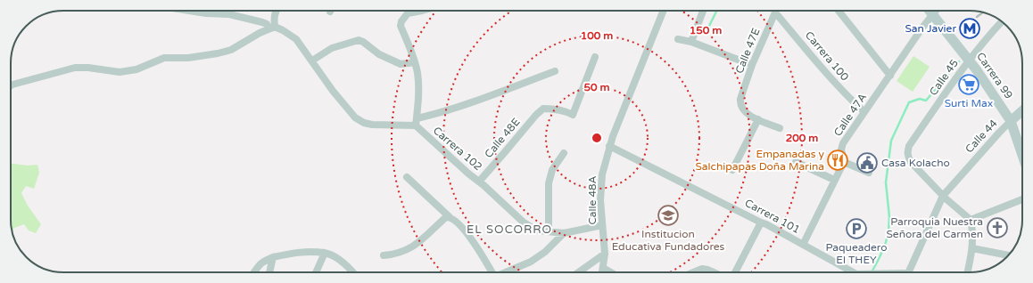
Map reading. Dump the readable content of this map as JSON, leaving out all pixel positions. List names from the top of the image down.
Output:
{
  "streets": {
    "street": [
      "Calle 47E",
      "Carrera 100",
      "Carrera 99",
      "Calle 45",
      "Calle 47A",
      "Calle 44",
      "Calle 48E",
      "Carrera 102",
      "Calle 48A",
      "Carrera 101"
    ]
  },
  "crossings": [
    ["Carrera 100", "Calle 47A"],
    ["Carrera 99", "Calle 45"],
    ["Carrera 99", "Calle 47A"],
    ["Carrera 99", "Calle 44"],
    ["Calle 45", "Calle 44"],
    ["Calle 48E", "Carrera 102"],
    ["Carrera 102", "Calle 48A"],
    ["Calle 48A", "Carrera 101"]
  ],
  "districts": ["EL SOCORRO"],
  "places": {
    "metro station": ["San Javier"],
    "supermarket": ["Surti Max"],
    "restaurant": ["Empanadas y Salchipapas Doña Marina"],
    "public building": ["Casa Kolacho"],
    "school or university": ["Institucion Educativa Fundadores"],
    "church": ["Parroquia Nuestra Señora del Carmen"],
    "parking": ["Paqueadero El THEY"]
  },
  "rings": [
    "150 m",
    "100 m",
    "50 m",
    "200 m"
  ]
}
